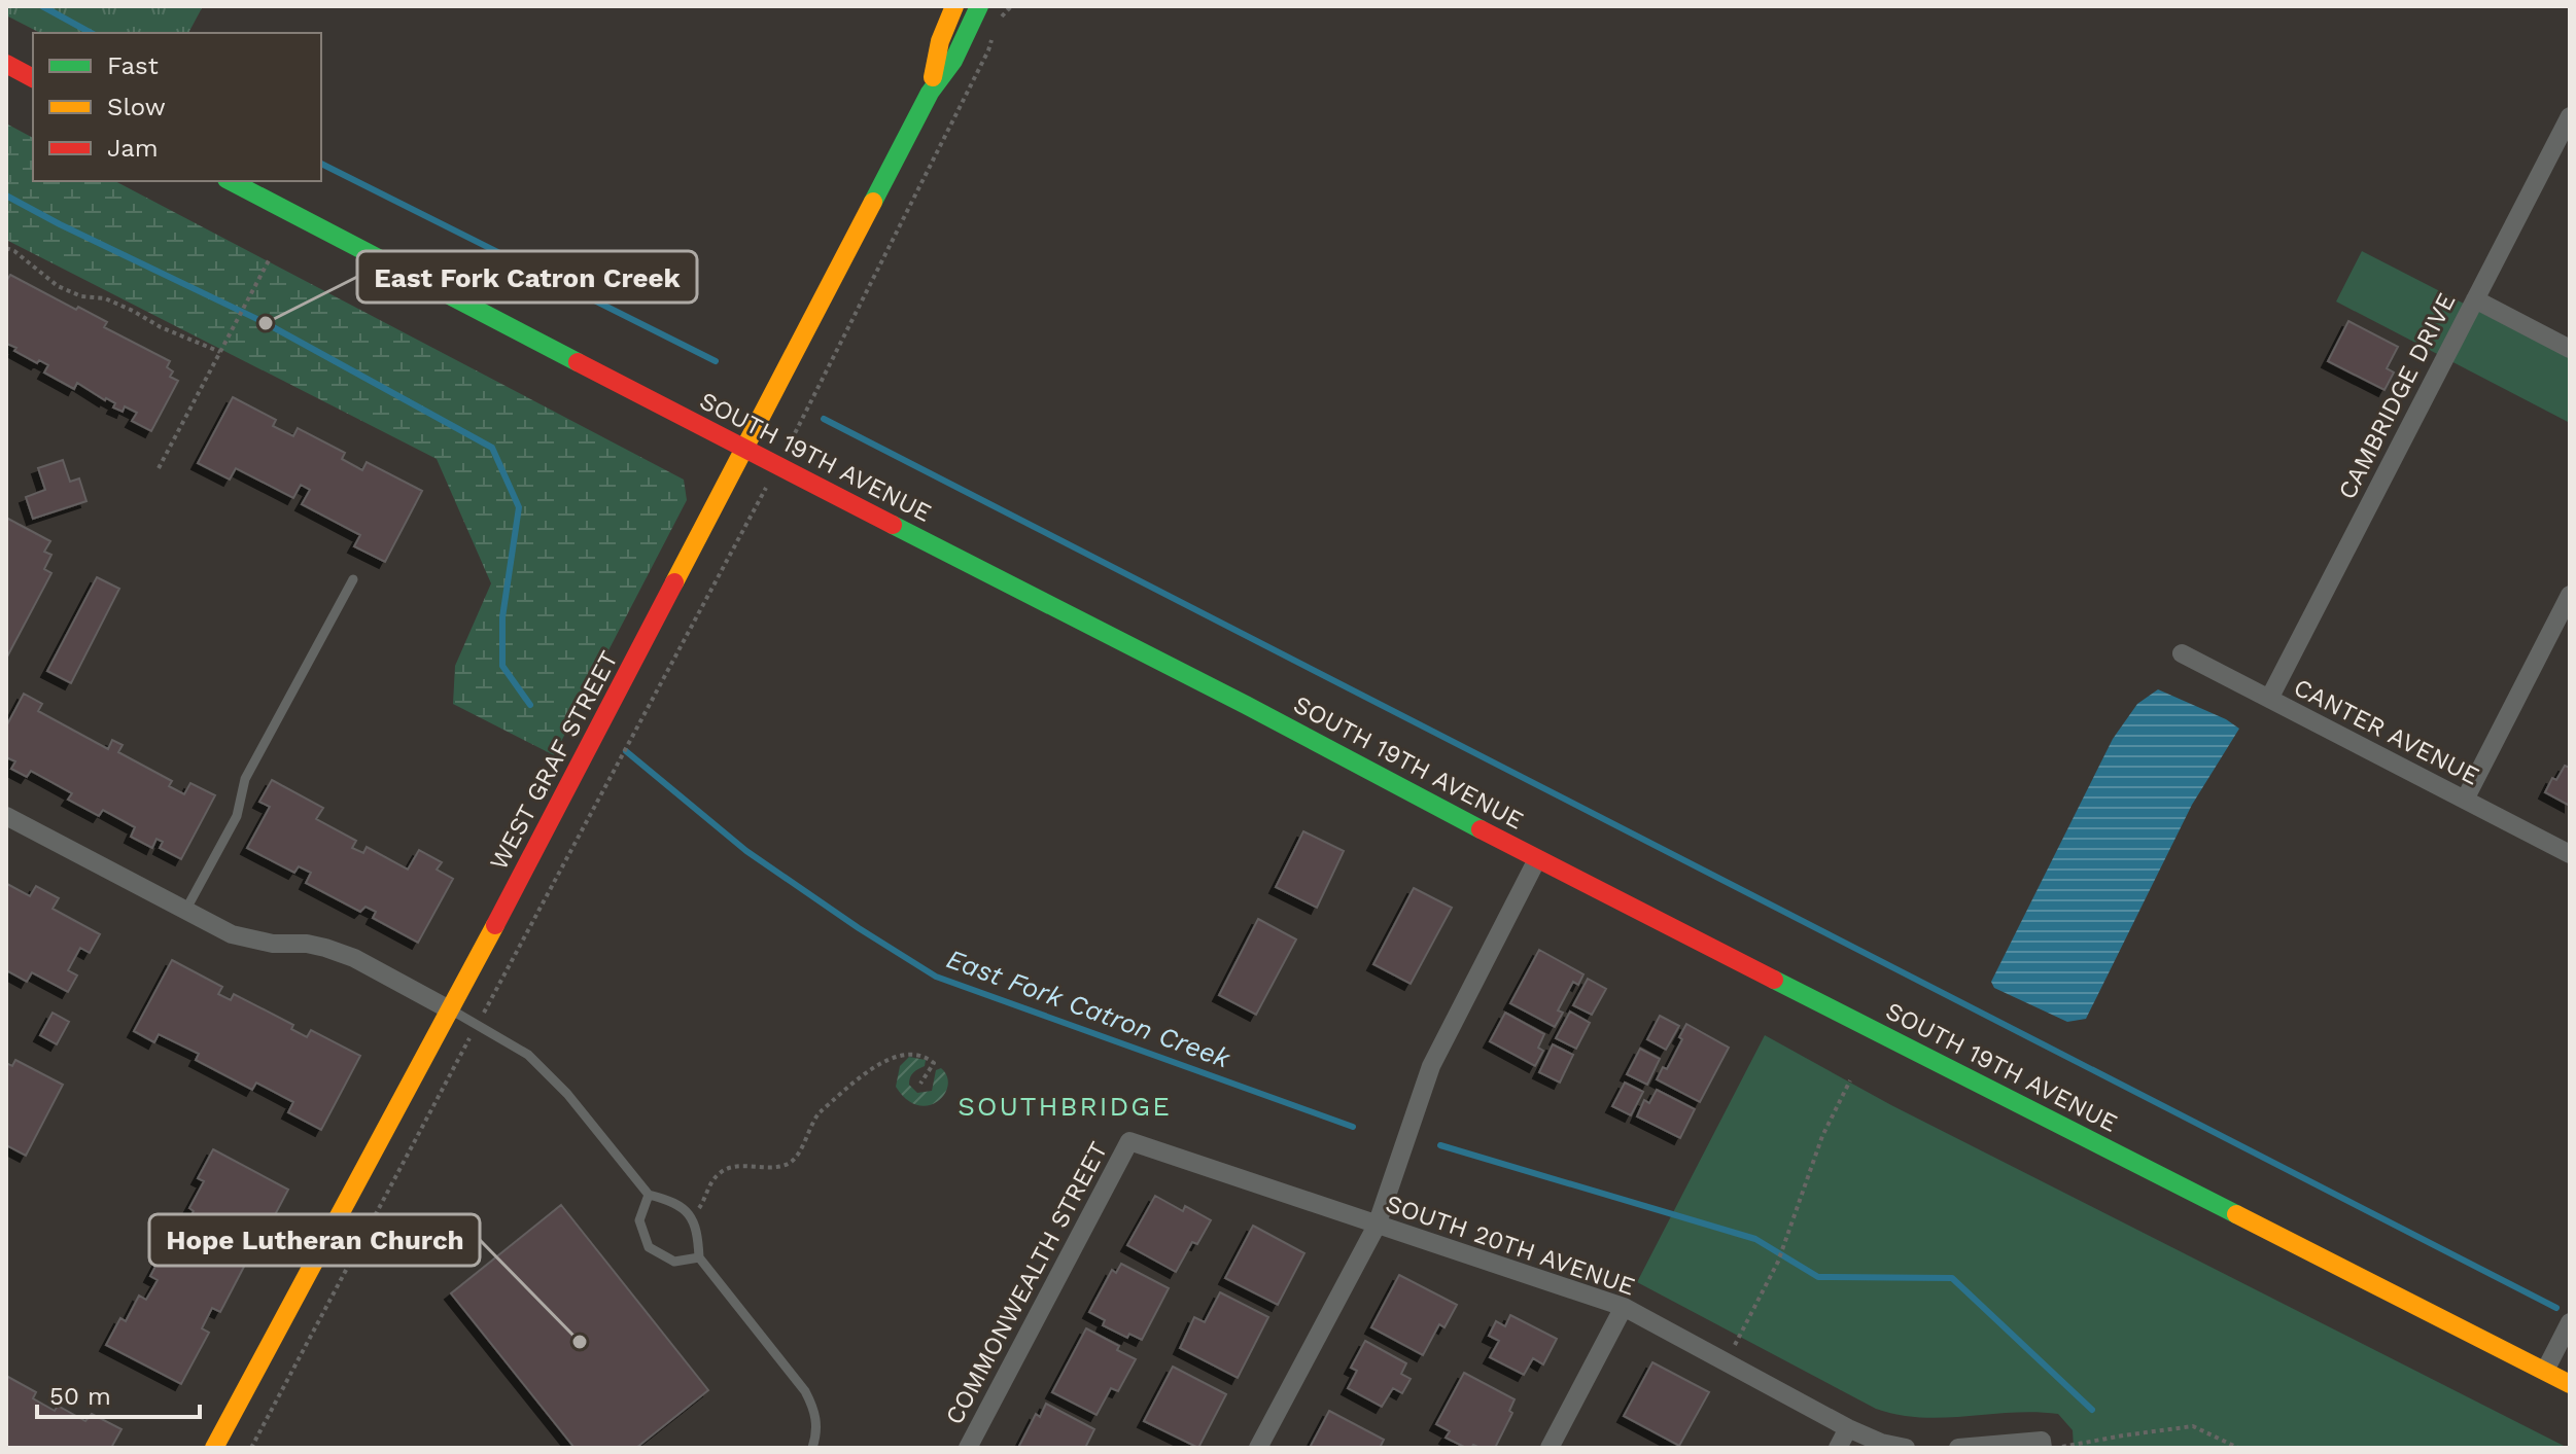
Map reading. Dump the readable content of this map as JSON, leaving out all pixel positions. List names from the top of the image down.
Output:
{
  "streets": {
    "main road": ["SOUTH 19TH AVENUE", "WEST GRAF STREET"],
    "street": [
      "CAMBRIDGE DRIVE",
      "CANTER AVENUE",
      "SOUTH 20TH AVENUE",
      "COMMONWEALTH STREET"
    ]
  },
  "crossings": [
    ["CAMBRIDGE DRIVE", "CANTER AVENUE"],
    ["SOUTH 19TH AVENUE", "WEST GRAF STREET"],
    ["SOUTH 20TH AVENUE", "COMMONWEALTH STREET"]
  ],
  "districts": ["SOUTHBRIDGE"],
  "water": ["East Fork Catron Creek"],
  "places": ["East Fork Catron Creek", "Hope Lutheran Church"],
  "legend": ["Fast", "Slow", "Jam"],
  "scale_bar": "50 m"
}
